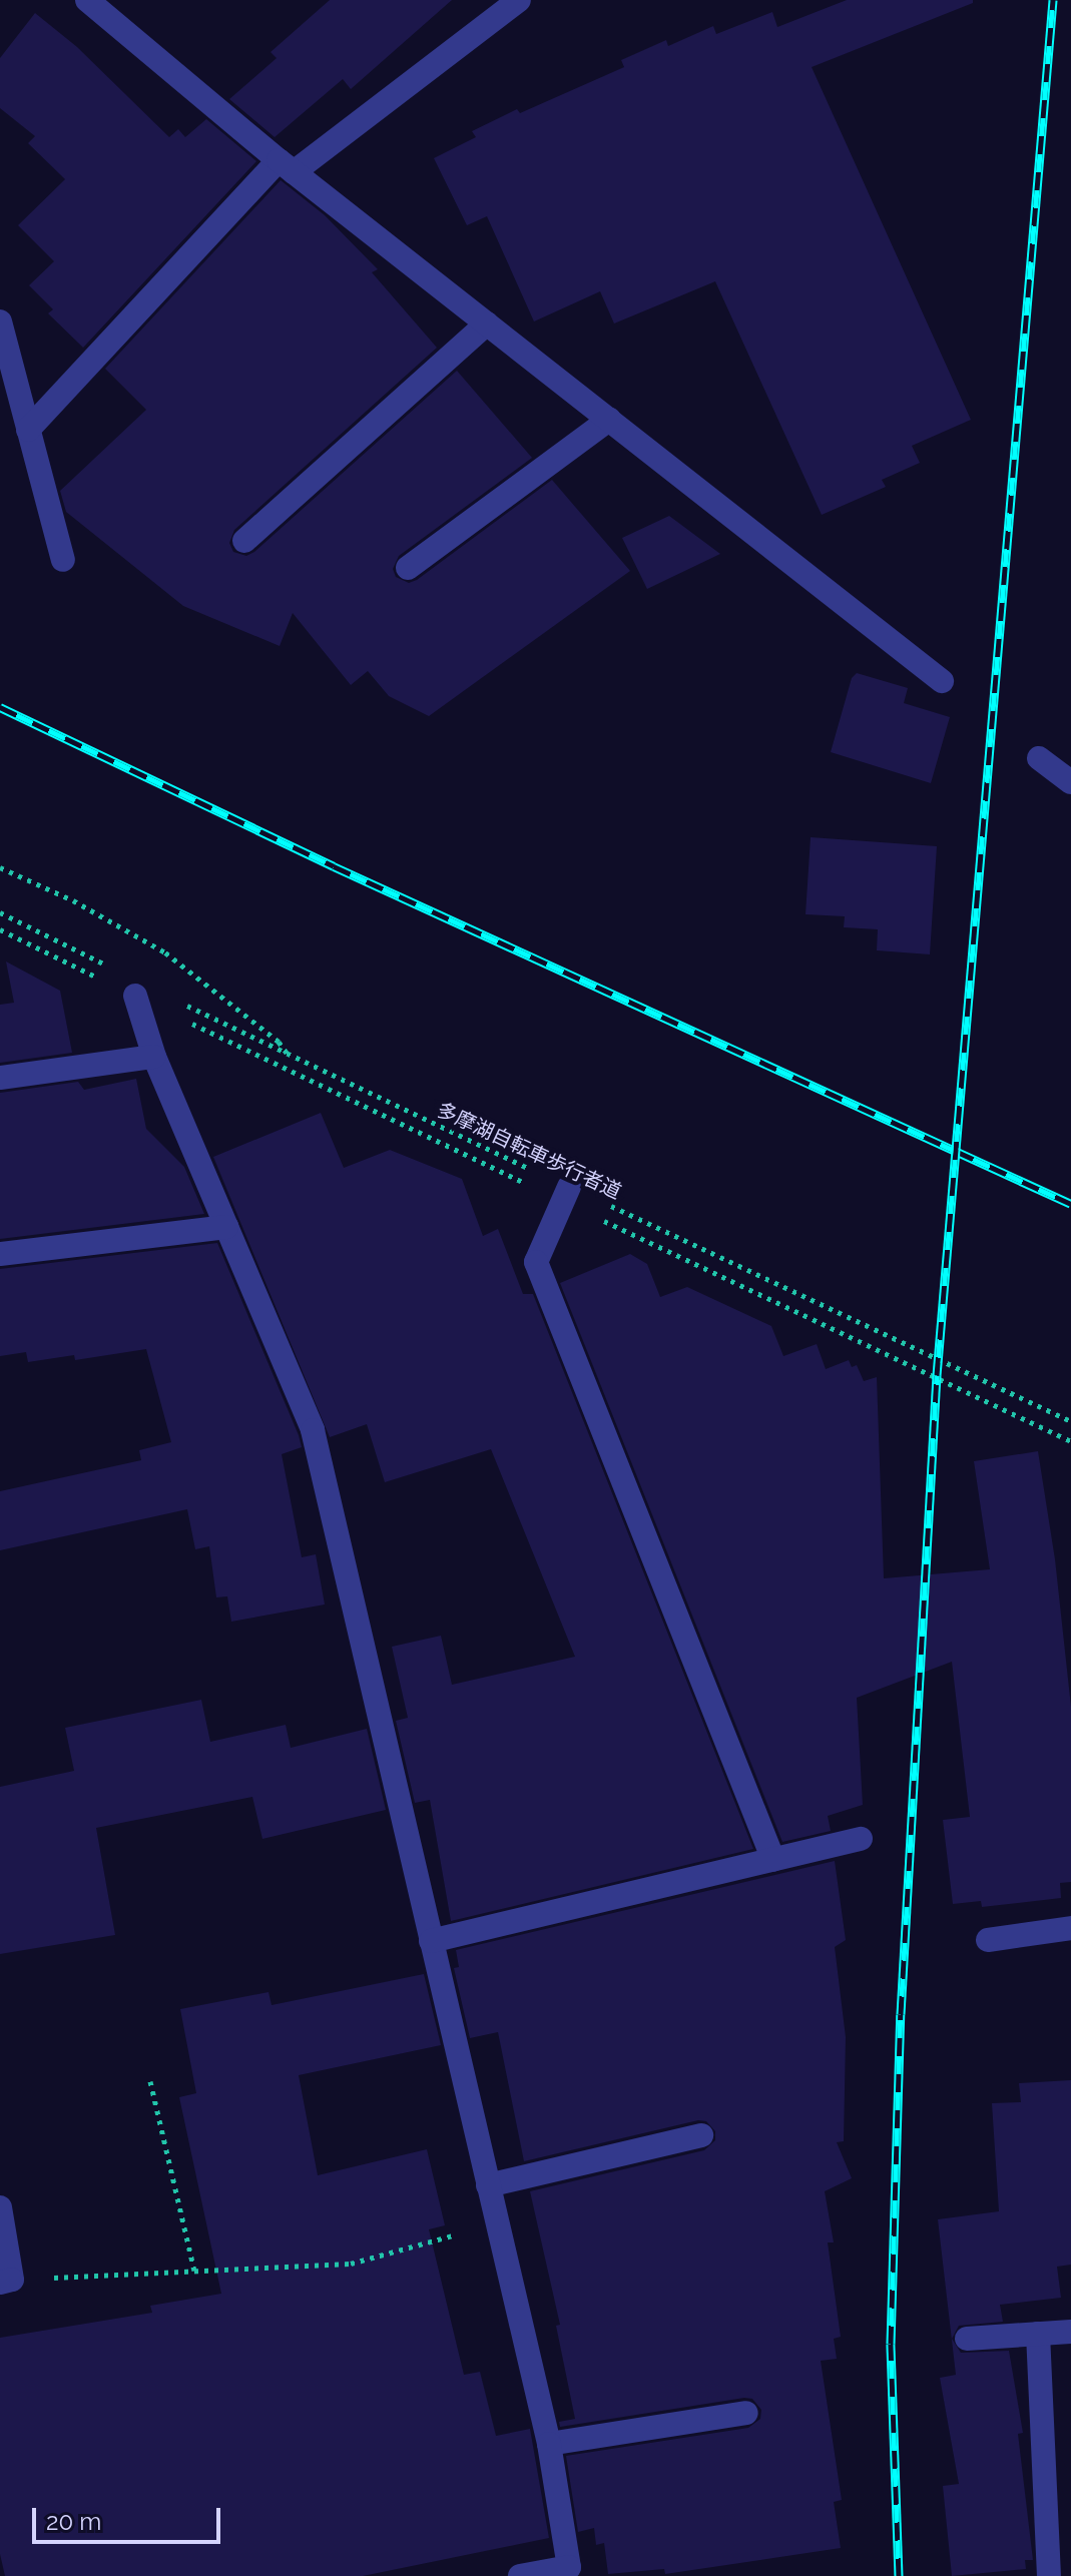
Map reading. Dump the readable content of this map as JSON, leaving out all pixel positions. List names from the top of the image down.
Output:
{
  "streets": {
    "path": ["多摩湖自転車歩行者道"]
  },
  "scale_bar": "20 m"
}
